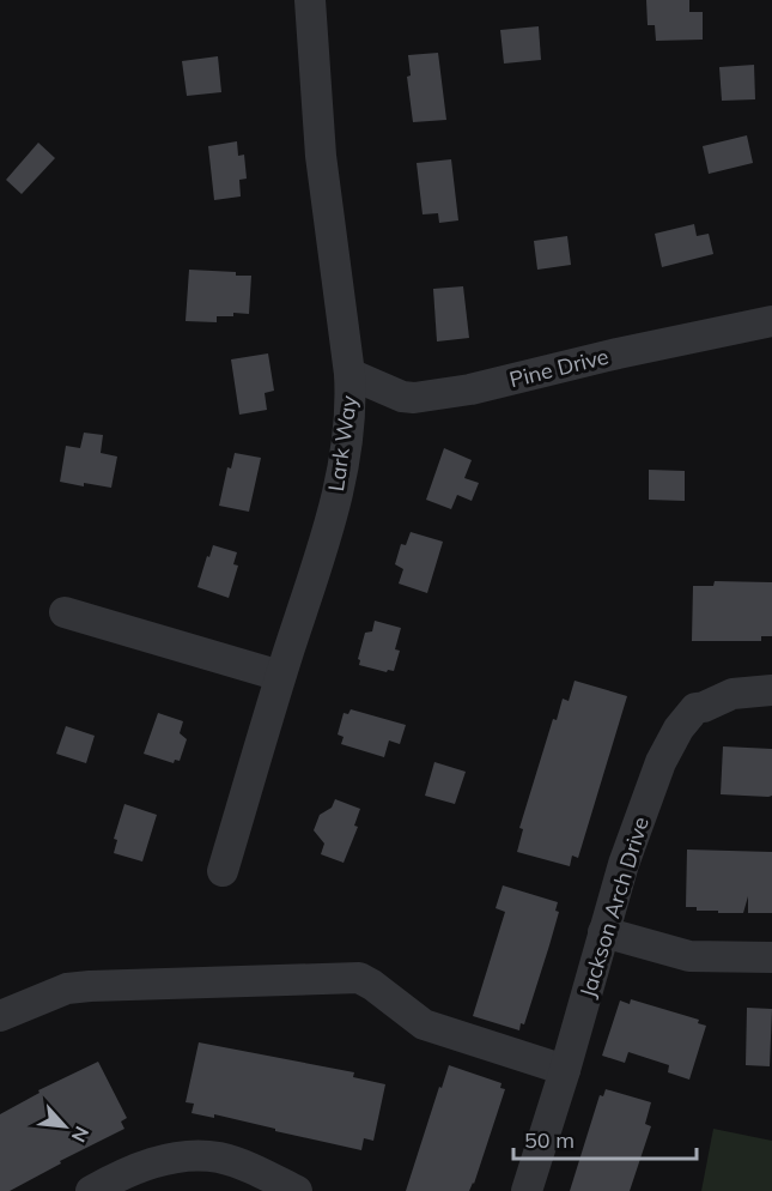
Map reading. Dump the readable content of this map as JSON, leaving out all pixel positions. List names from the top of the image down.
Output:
{
  "streets": {
    "street": ["Pine Drive", "Lark Way", "Jackson Arch Drive"]
  },
  "crossings": [
    ["Pine Drive", "Lark Way"]
  ],
  "scale_bar": "50 m",
  "north": "bottom right"
}
